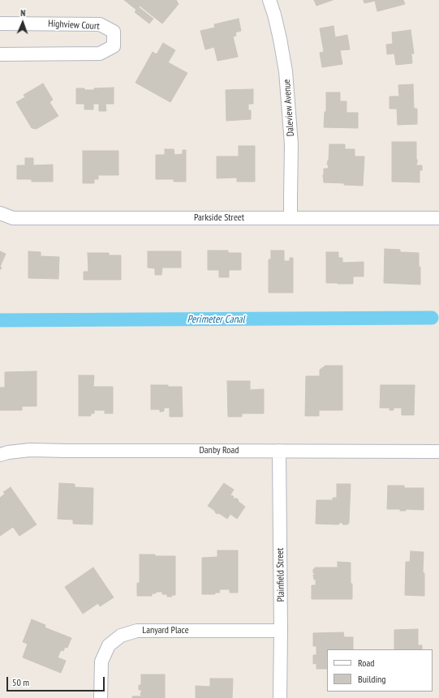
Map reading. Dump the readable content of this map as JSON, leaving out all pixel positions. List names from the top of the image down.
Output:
{
  "streets": {
    "street": [
      "Highview Court",
      "Daleview Avenue",
      "Parkside Street",
      "Danby Road",
      "Plainfield Street",
      "Lanyard Place"
    ]
  },
  "crossings": [
    ["Daleview Avenue", "Parkside Street"],
    ["Danby Road", "Plainfield Street"],
    ["Plainfield Street", "Lanyard Place"]
  ],
  "water": ["Perimeter Canal"],
  "legend": ["Road", "Building"],
  "scale_bar": "50 m",
  "north": "top"
}
